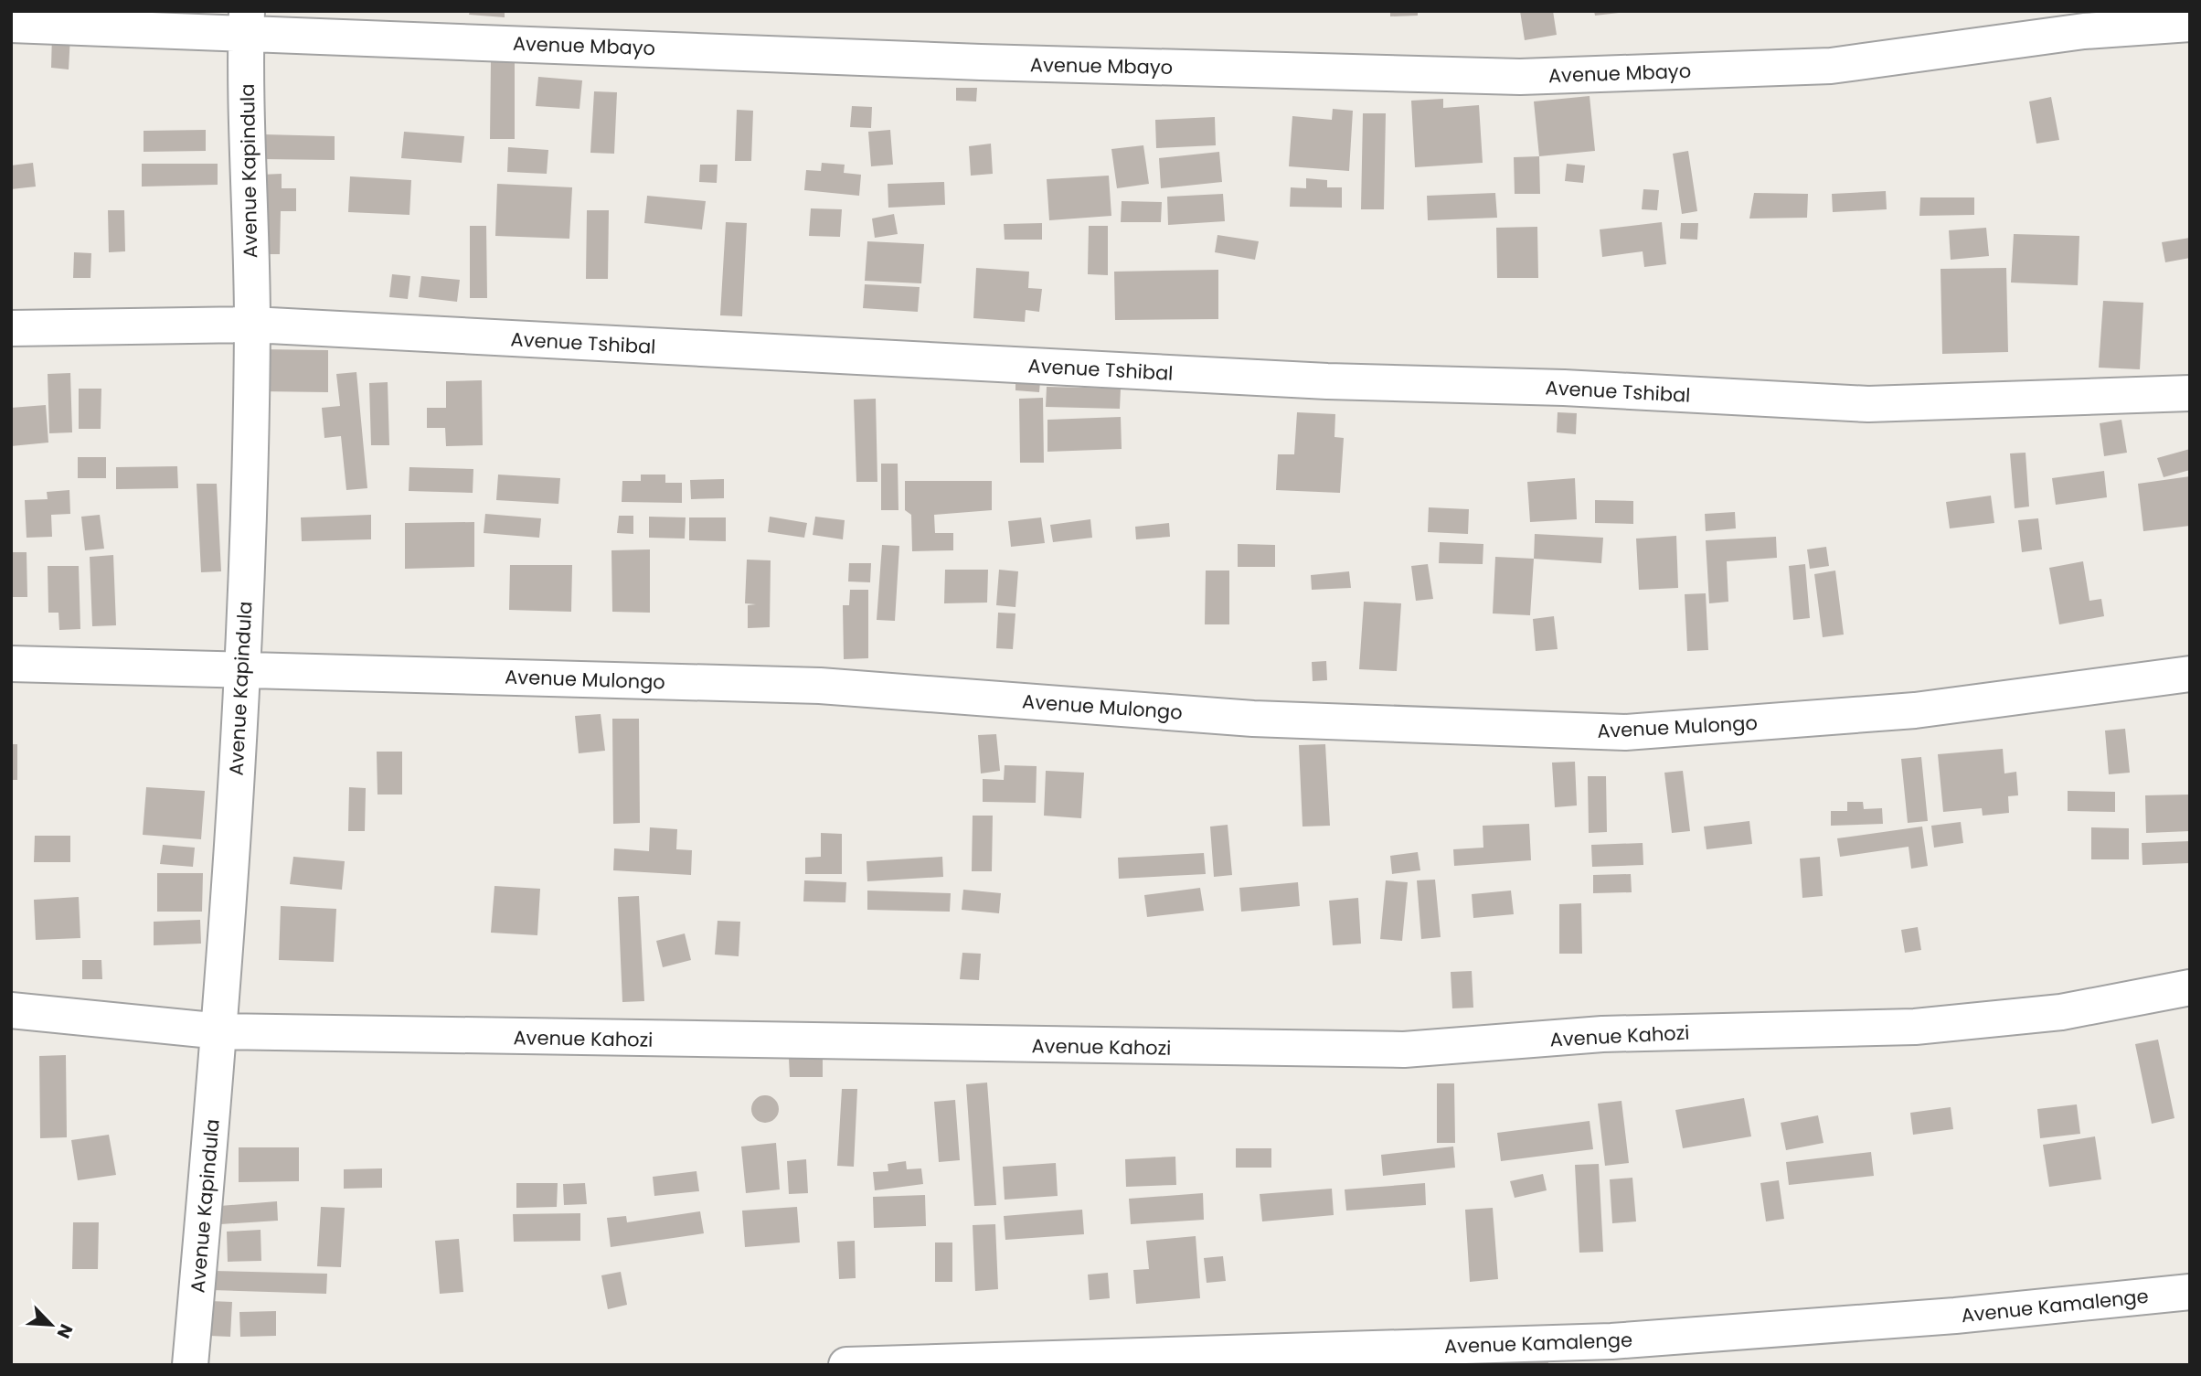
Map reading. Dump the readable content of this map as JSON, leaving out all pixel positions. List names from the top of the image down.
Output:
{
  "streets": {
    "street": [
      "Avenue Mbayo",
      "Avenue Kapindula",
      "Avenue Tshibal",
      "Avenue Mulongo",
      "Avenue Kahozi",
      "Avenue Kamalenge"
    ]
  },
  "crossings": [
    ["Avenue Mbayo", "Avenue Kapindula"],
    ["Avenue Kapindula", "Avenue Tshibal"],
    ["Avenue Kapindula", "Avenue Mulongo"],
    ["Avenue Kapindula", "Avenue Kahozi"]
  ],
  "north": "bottom right"
}
